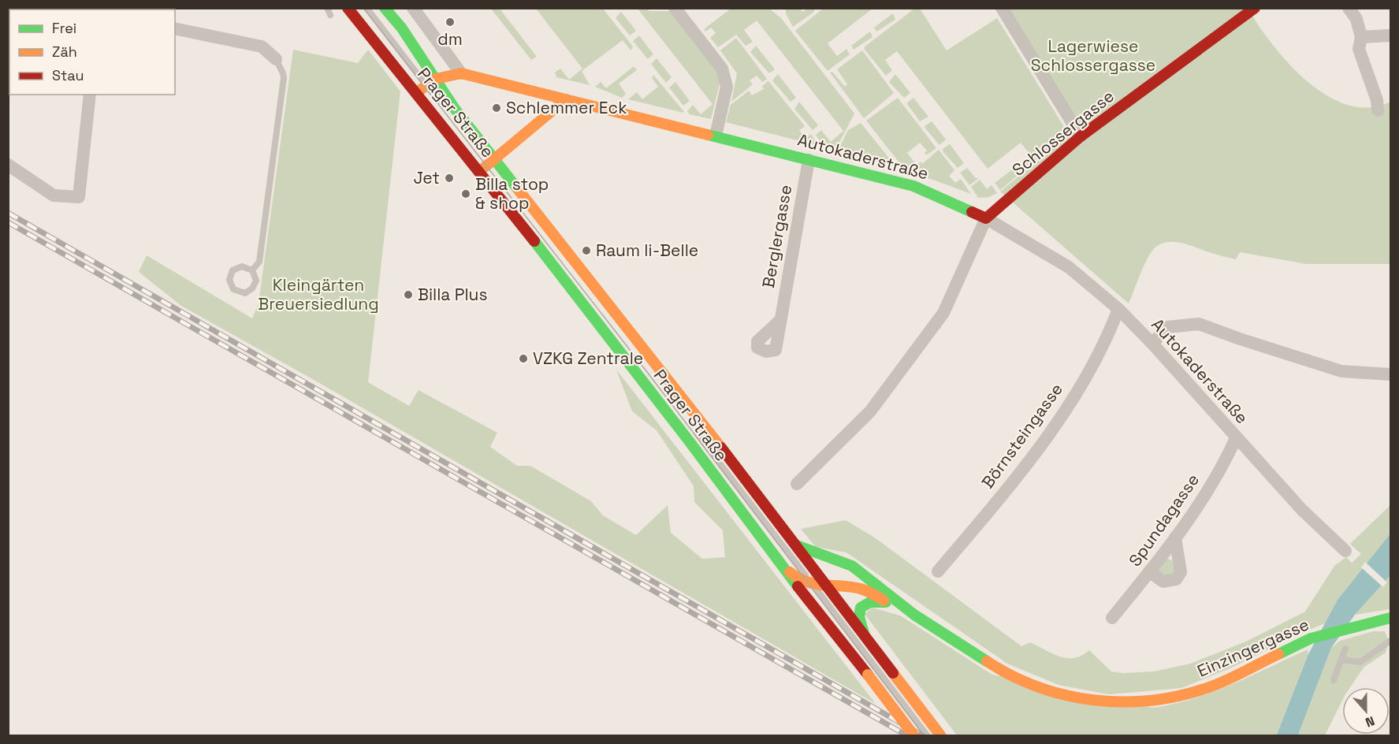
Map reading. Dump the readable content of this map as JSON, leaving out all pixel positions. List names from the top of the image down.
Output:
{
  "streets": {
    "main road": [
      "Prager Straße",
      "Schlossergasse",
      "Autokaderstraße",
      "Einzingergasse"
    ],
    "street": ["Berglergasse", "Börnsteingasse", "Spundagasse"]
  },
  "crossings": [
    ["Prager Straße", "Autokaderstraße"],
    ["Prager Straße", "Einzingergasse"],
    ["Schlossergasse", "Autokaderstraße"],
    ["Autokaderstraße", "Berglergasse"],
    ["Autokaderstraße", "Börnsteingasse"],
    ["Autokaderstraße", "Spundagasse"]
  ],
  "parks": ["Lagerwiese Schlossergasse", "Kleingärten Breuersiedlung"],
  "places": [
    "dm",
    "Schlemmer Eck",
    "Jet",
    "Billa stop & shop",
    "Raum li-Belle",
    "Billa Plus",
    "VZKG Zentrale"
  ],
  "legend": ["Frei", "Zäh", "Stau"],
  "north": "bottom"
}
